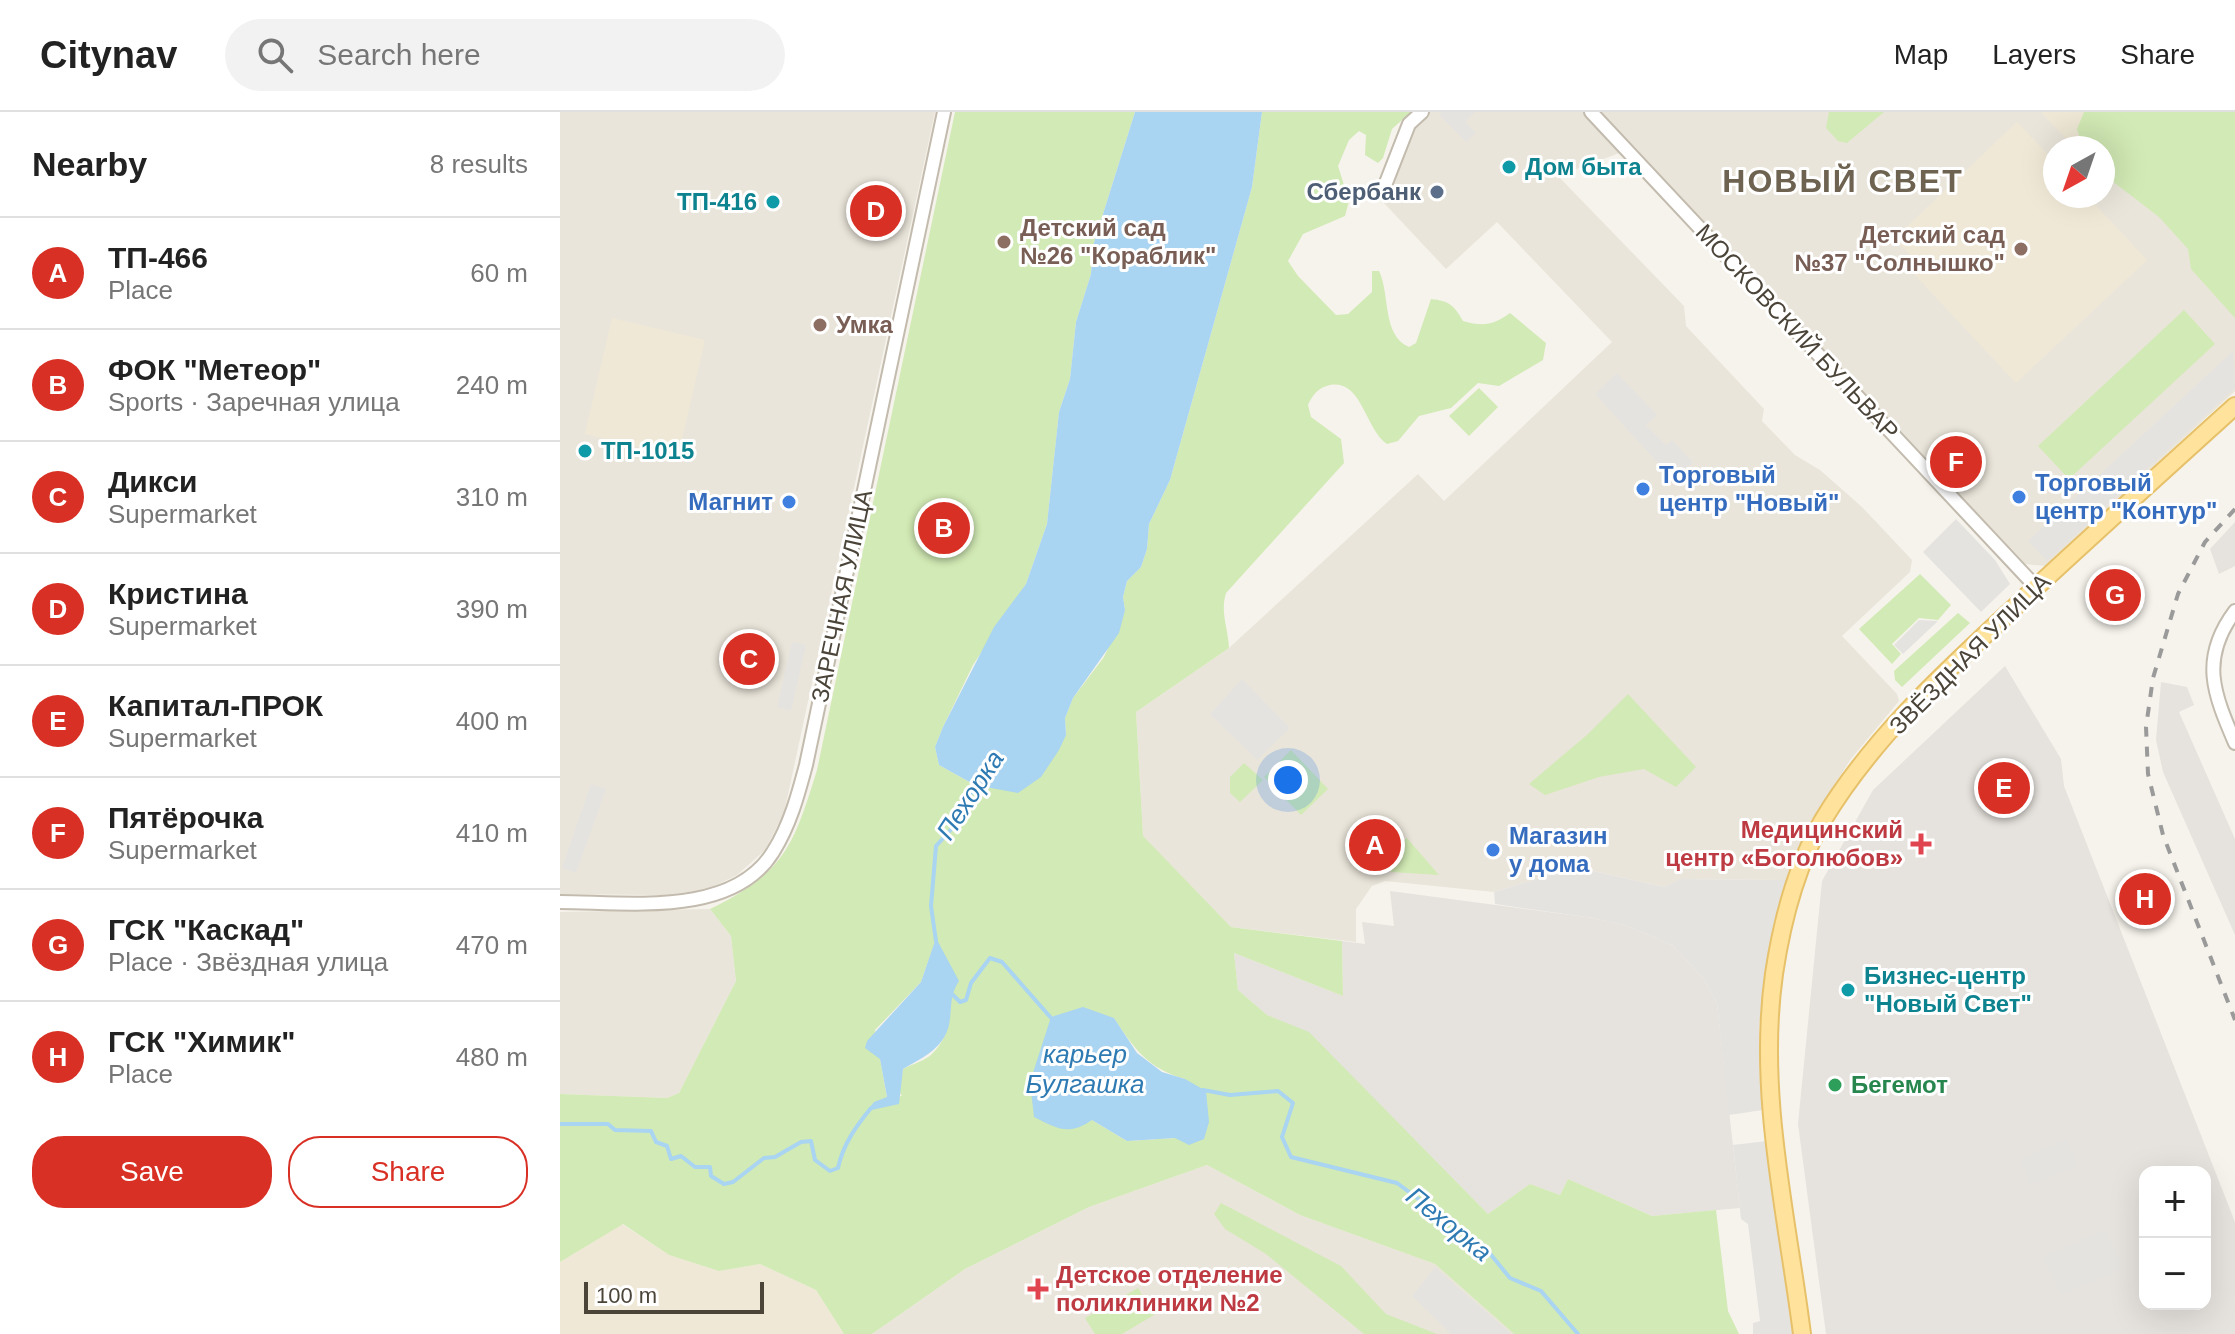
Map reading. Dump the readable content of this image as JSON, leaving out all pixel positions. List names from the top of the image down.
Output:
{
  "streets": {
    "main road": ["ЗВЁЗДНАЯ УЛИЦА"],
    "street": ["МОСКОВСКИЙ БУЛЬВАР", "ЗАРЕЧНАЯ УЛИЦА"]
  },
  "crossings": [
    ["МОСКОВСКИЙ БУЛЬВАР", "ЗВЁЗДНАЯ УЛИЦА"]
  ],
  "districts": ["НОВЫЙ СВЕТ"],
  "water": ["Пехорка", "карьер Булгашка"],
  "places": {
    "other": [
      "Дом быта",
      "Сбербанк",
      "ТП-416",
      "Детский сад №26 \"Кораблик\"",
      "Детский сад №37 \"Солнышко\"",
      "Умка",
      "ТП-1015",
      "Торговый центр \"Новый\"",
      "Торговый центр \"Контур\"",
      "Магнит",
      "Магазин у дома",
      "Бизнес-центр \"Новый Свет\"",
      "Бегемот"
    ],
    "health": ["Медицинский центр «Боголюбов»", "Детское отделение поликлиники №2"]
  },
  "scale_bar": "100 m",
  "north": "bottom left",
  "page": {
    "header": "Citynav",
    "search": "Search here",
    "nav": ["Map", "Layers", "Share"],
    "heading": ["Nearby", "8 results"],
    "pins": [
      "D",
      "F",
      "B",
      "G",
      "C",
      "E",
      "A",
      "H"
    ],
    "list": [
      {
        "mark": "A",
        "name": "ТП-466",
        "note": "Place",
        "value": "60 m"
      },
      {
        "mark": "B",
        "name": "ФОК \"Метеор\"",
        "note": "Sports · Заречная улица",
        "value": "240 m"
      },
      {
        "mark": "C",
        "name": "Дикси",
        "note": "Supermarket",
        "value": "310 m"
      },
      {
        "mark": "D",
        "name": "Кристина",
        "note": "Supermarket",
        "value": "390 m"
      },
      {
        "mark": "E",
        "name": "Капитал-ПРОК",
        "note": "Supermarket",
        "value": "400 m"
      },
      {
        "mark": "F",
        "name": "Пятёрочка",
        "note": "Supermarket",
        "value": "410 m"
      },
      {
        "mark": "G",
        "name": "ГСК \"Каскад\"",
        "note": "Place · Звёздная улица",
        "value": "470 m"
      },
      {
        "mark": "H",
        "name": "ГСК \"Химик\"",
        "note": "Place",
        "value": "480 m"
      }
    ],
    "buttons": ["Save", "Share"],
    "map_buttons": ["+", "−"],
    "scale": "100 m"
  }
}
